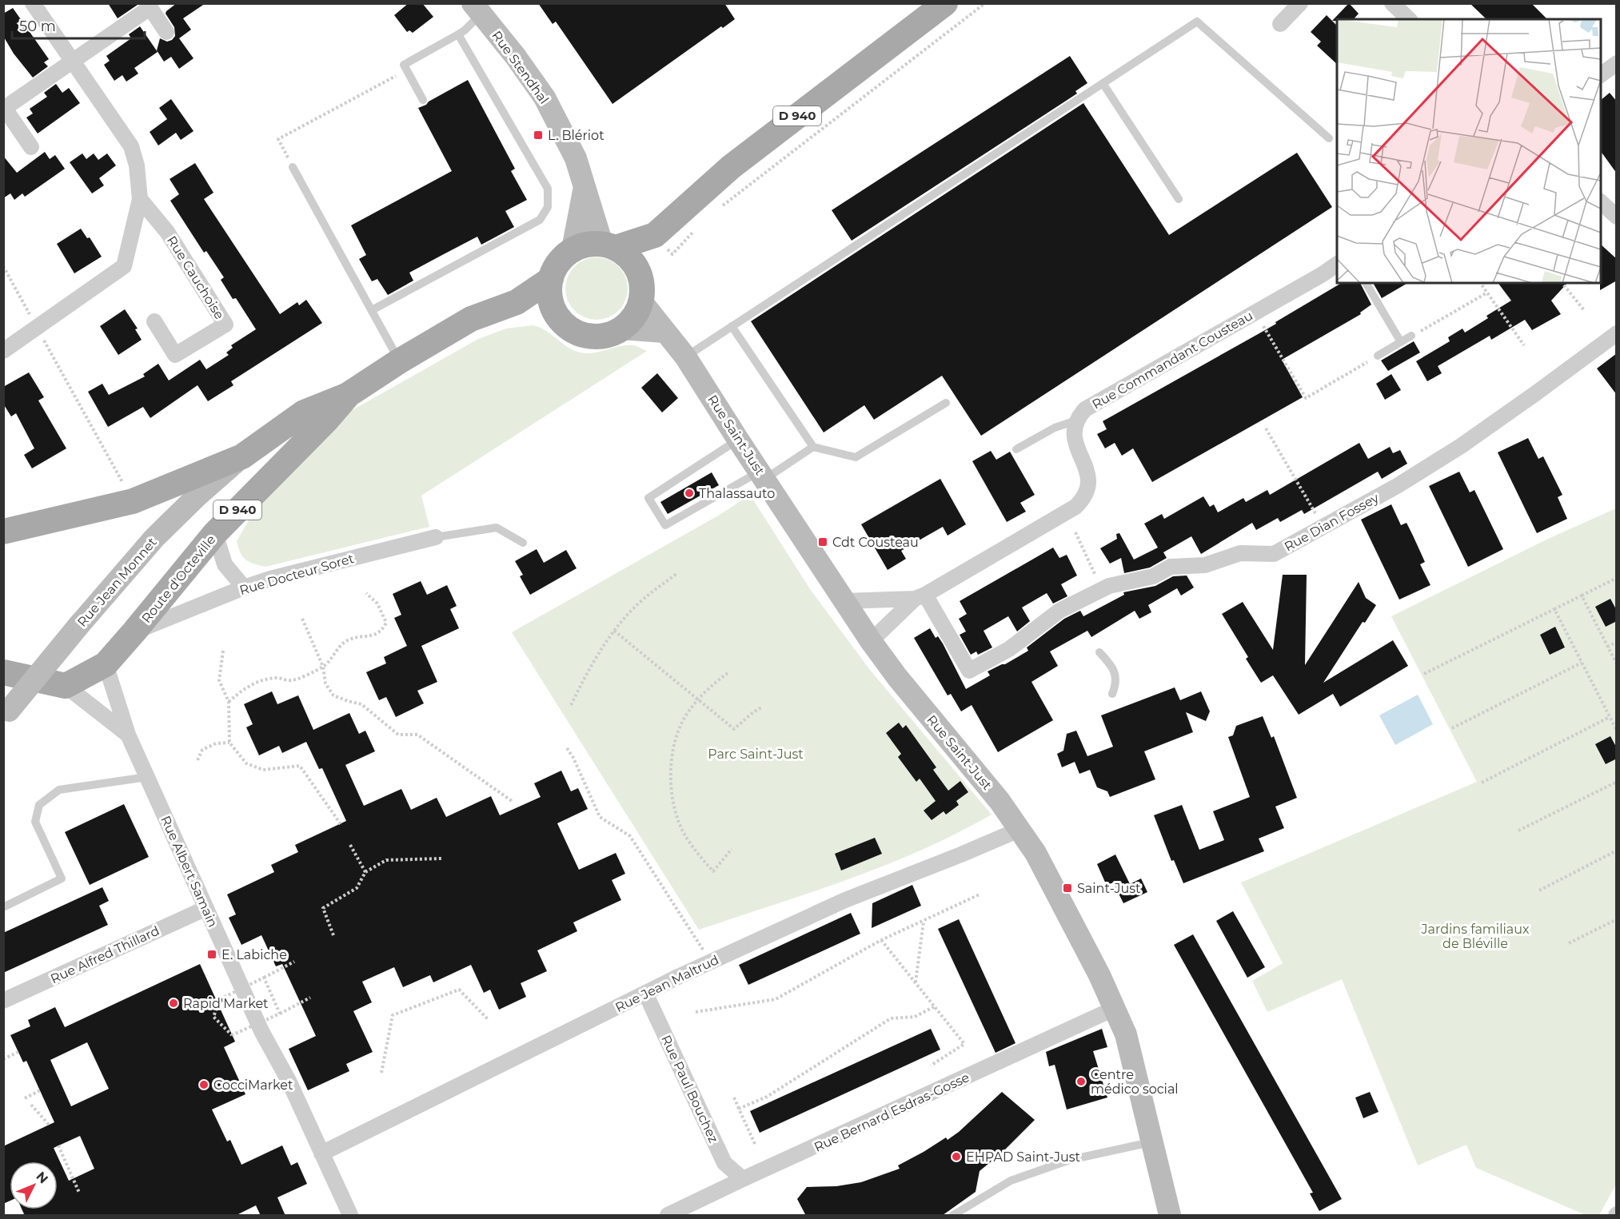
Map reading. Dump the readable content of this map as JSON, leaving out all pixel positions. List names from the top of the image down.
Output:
{
  "streets": {
    "main road": ["D 940", "Route d'Octeville"],
    "street": [
      "Rue Stendhal",
      "Rue Cauchoise",
      "Rue Commandant Cousteau",
      "Rue Saint-Just",
      "Rue Dian Fossey",
      "Rue Docteur Soret",
      "Rue Jean Monnet",
      "Rue Albert Samain",
      "Rue Alfred Thillard",
      "Rue Jean Maltrud",
      "Rue Paul Bouchez",
      "Rue Bernard Esdras-Gosse"
    ]
  },
  "crossings": [
    ["Rue Stendhal", "D 940"],
    ["Rue Stendhal", "Rue Saint-Just"],
    ["Rue Stendhal", "Route d'Octeville"],
    ["D 940", "Rue Saint-Just"],
    ["D 940", "Route d'Octeville"],
    ["Rue Saint-Just", "Route d'Octeville"],
    ["Rue Saint-Just", "Rue Jean Maltrud"],
    ["Rue Saint-Just", "Rue Bernard Esdras-Gosse"],
    ["Rue Docteur Soret", "Route d'Octeville"],
    ["Route d'Octeville", "Rue Jean Monnet"],
    ["Route d'Octeville", "Rue Albert Samain"],
    ["Rue Albert Samain", "Rue Alfred Thillard"],
    ["Rue Albert Samain", "Rue Jean Maltrud"],
    ["Rue Jean Maltrud", "Rue Paul Bouchez"],
    ["Rue Paul Bouchez", "Rue Bernard Esdras-Gosse"]
  ],
  "parks": ["Parc Saint-Just", "Jardins familiaux de Bléville"],
  "places": {
    "transit": [
      "L. Blériot",
      "Cdt Cousteau",
      "Saint-Just",
      "E. Labiche"
    ],
    "other": [
      "Thalassauto",
      "Rapid'Market",
      "Centre médico social",
      "CocciMarket",
      "EHPAD Saint-Just"
    ]
  },
  "scale_bar": "50 m",
  "north": "top right"
}
